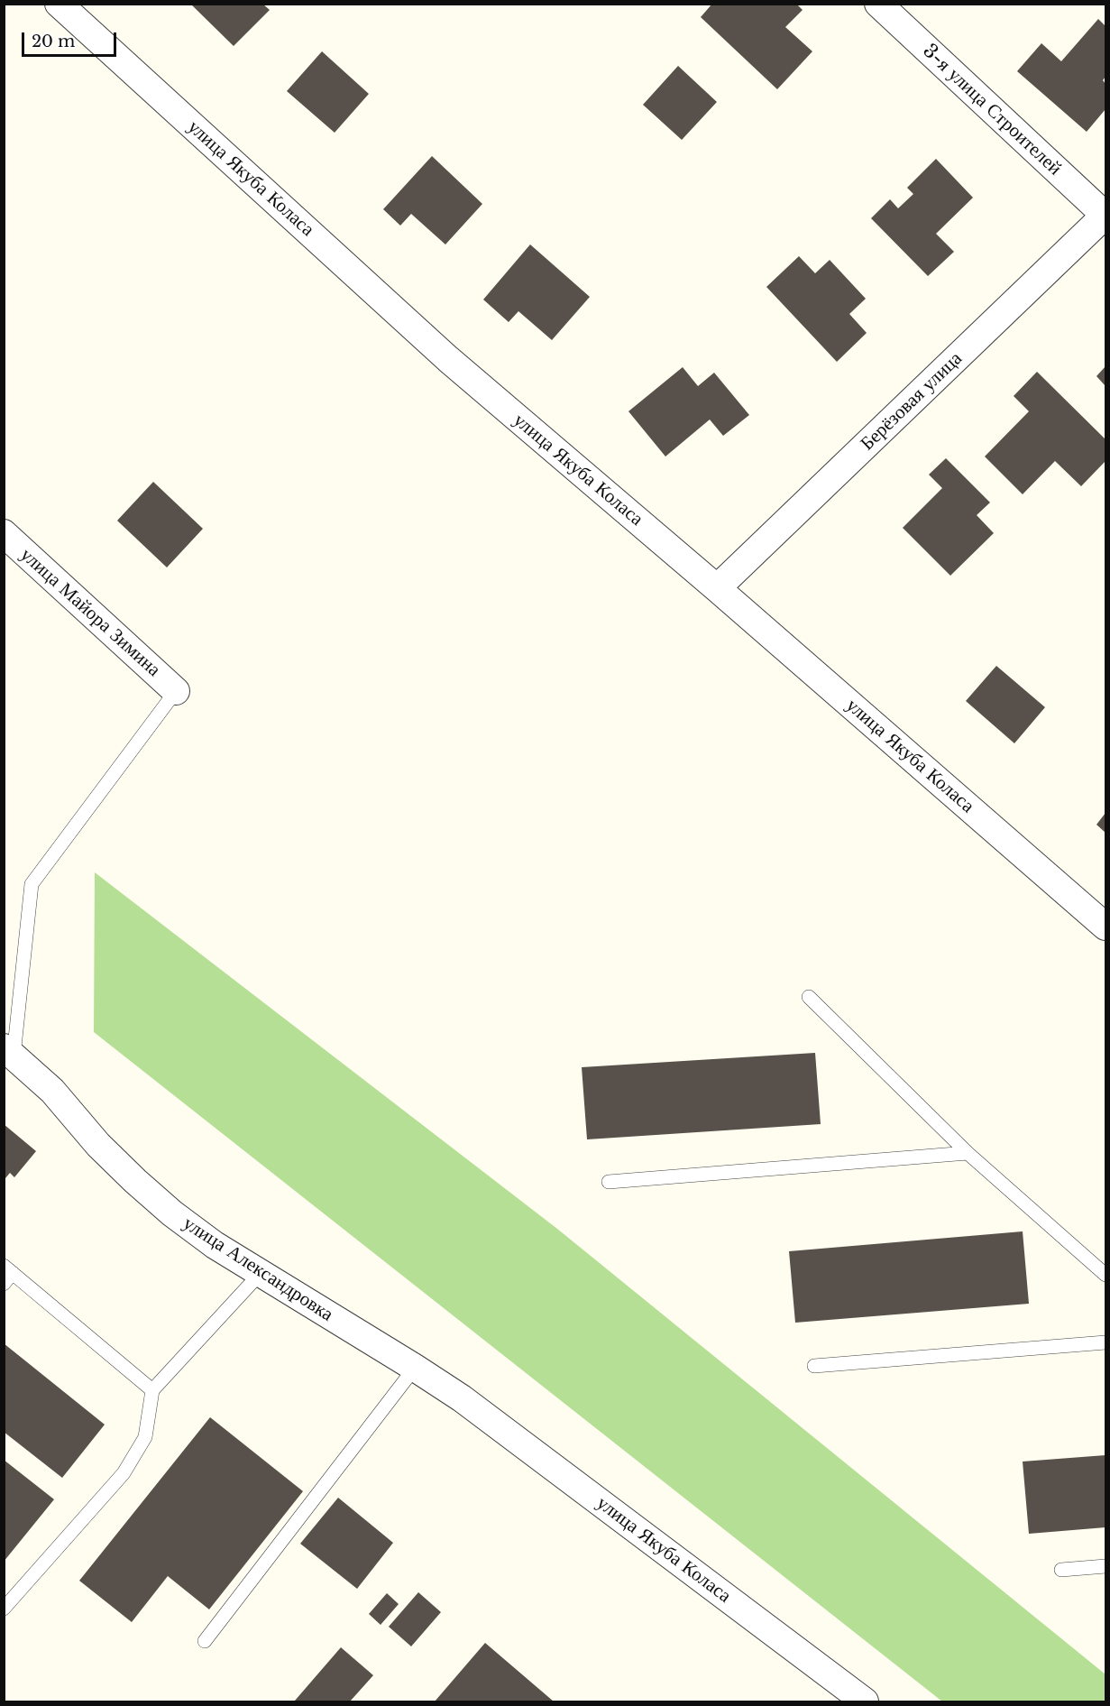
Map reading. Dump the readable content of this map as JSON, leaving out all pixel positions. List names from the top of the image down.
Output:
{
  "streets": {
    "street": [
      "3-я улица Строителей",
      "улица Якуба Коласа",
      "Берёзовая улица",
      "улица Майора Зимина",
      "улица Александровка"
    ]
  },
  "crossings": [
    ["3-я улица Строителей", "Берёзовая улица"],
    ["улица Якуба Коласа", "Берёзовая улица"],
    ["улица Якуба Коласа", "улица Александровка"]
  ],
  "scale_bar": "20 m"
}
